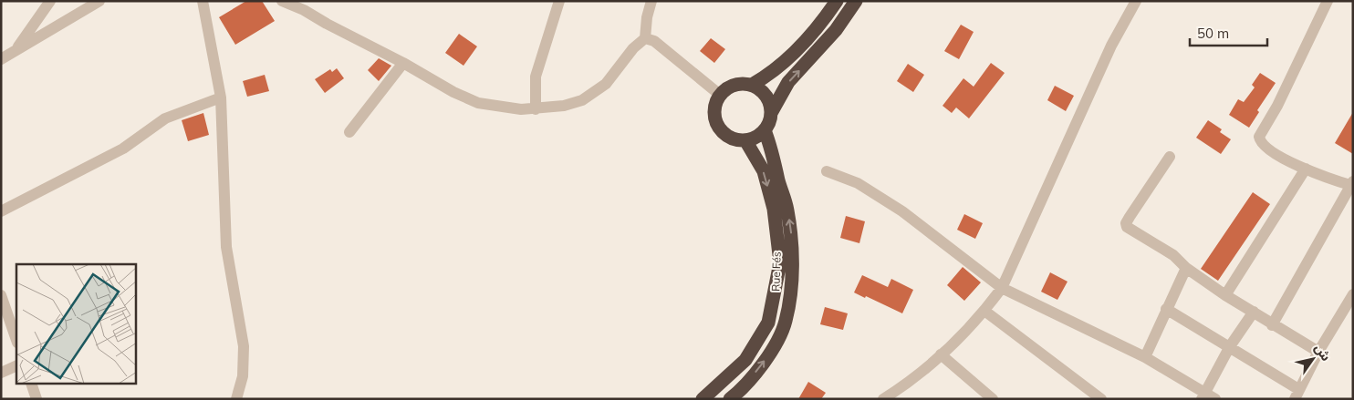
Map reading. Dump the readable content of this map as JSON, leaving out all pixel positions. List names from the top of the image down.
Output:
{
  "streets": {
    "highway": ["Rue Fés"]
  },
  "scale_bar": "50 m",
  "north": "top right"
}
